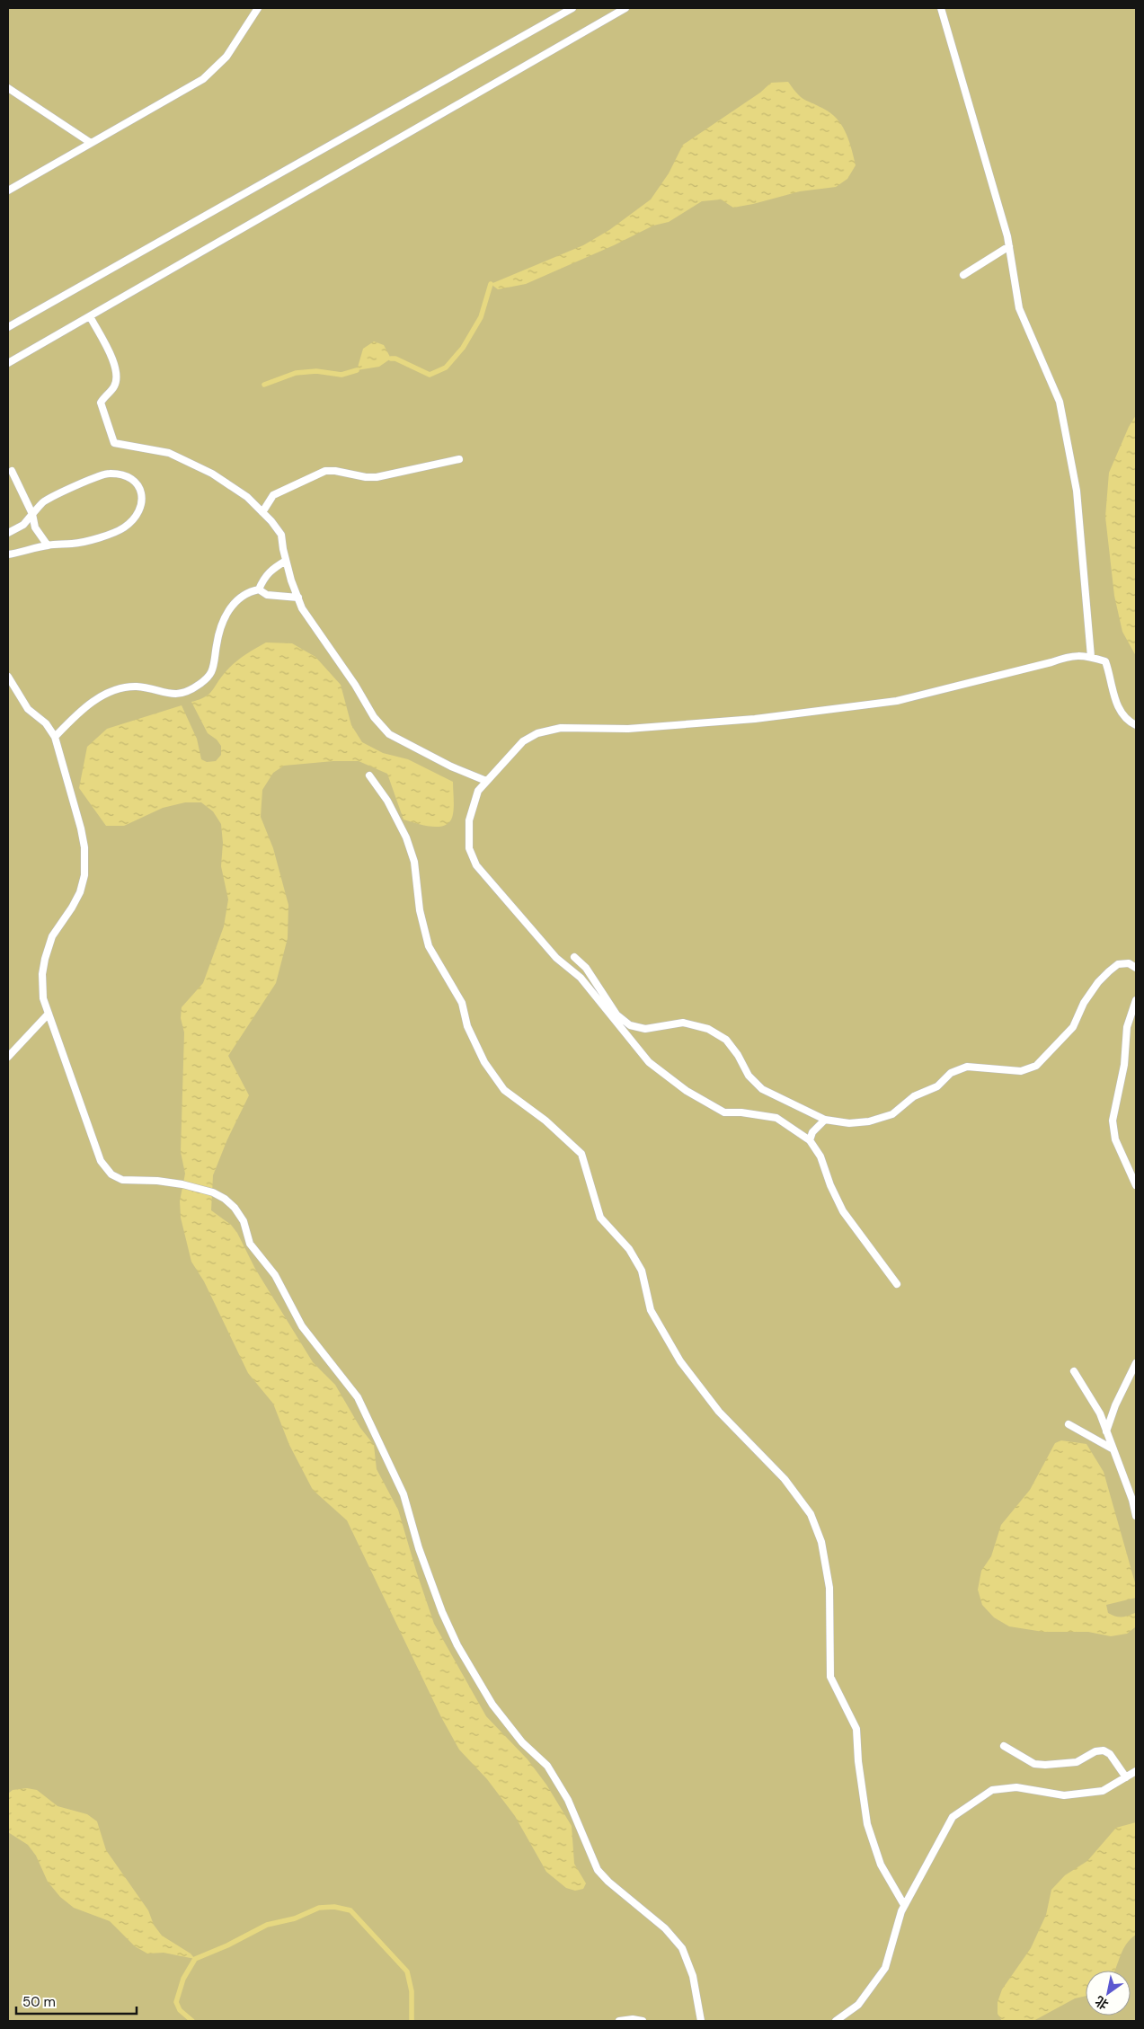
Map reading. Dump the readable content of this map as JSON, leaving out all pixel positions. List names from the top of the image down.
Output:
{
  "scale_bar": "50 m",
  "north": "bottom left"
}
